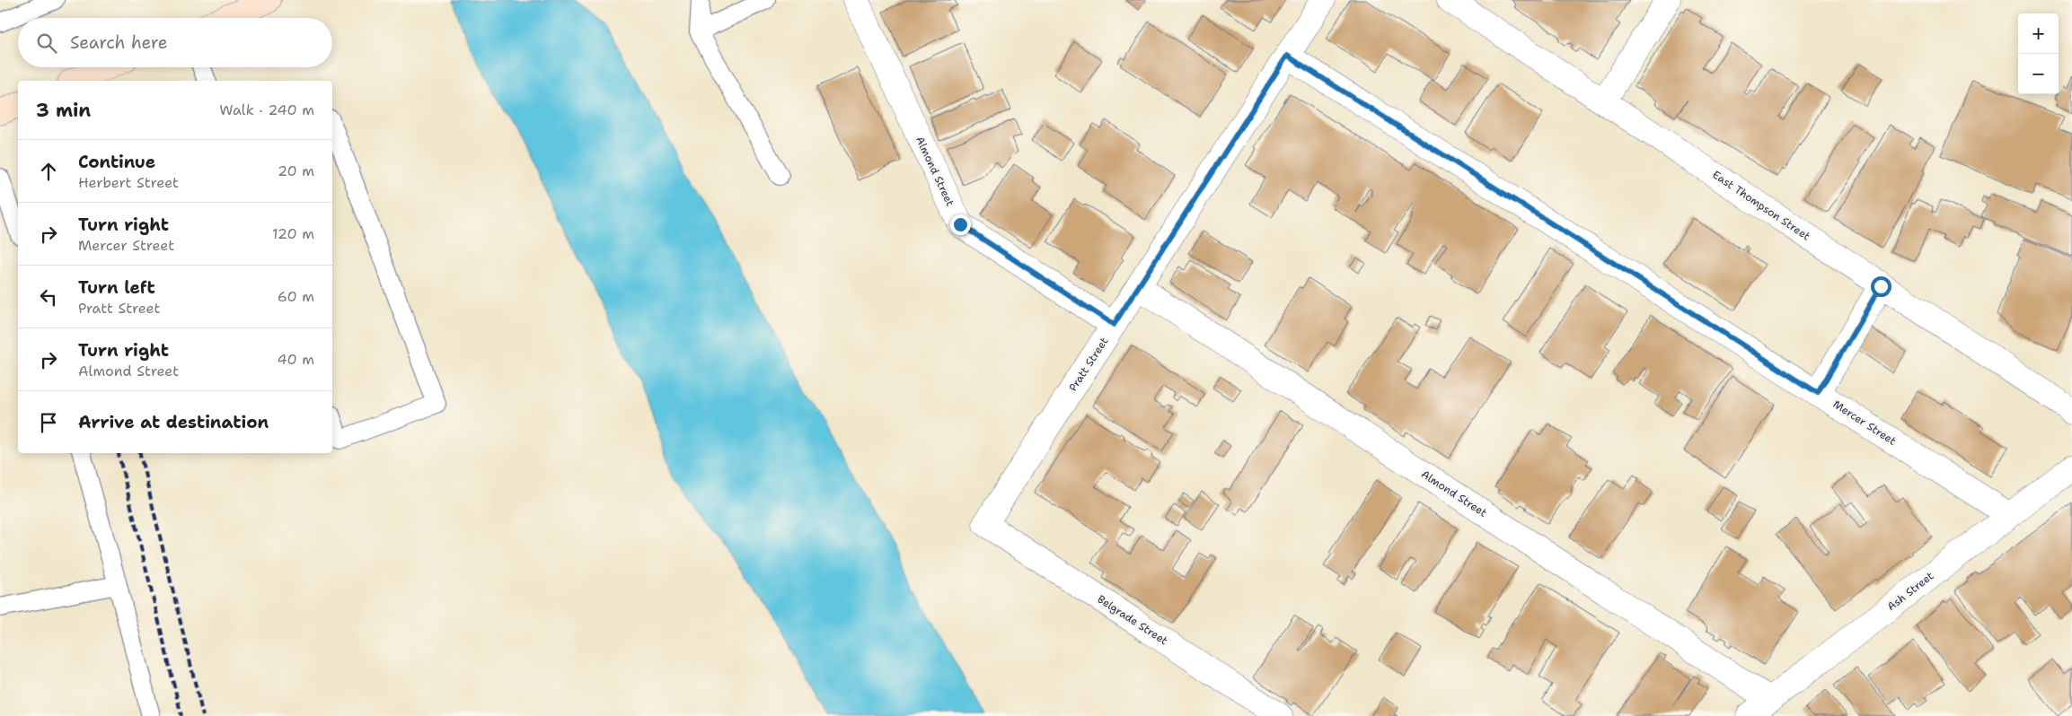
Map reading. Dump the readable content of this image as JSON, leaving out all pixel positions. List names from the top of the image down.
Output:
{
  "streets": {
    "street": [
      "Almond Street",
      "East Thompson Street",
      "Pratt Street",
      "Mercer Street",
      "Ash Street",
      "Belgrade Street"
    ]
  },
  "crossings": [
    ["Almond Street", "Pratt Street"],
    ["Almond Street", "Ash Street"],
    ["Pratt Street", "Mercer Street"],
    ["Pratt Street", "Belgrade Street"],
    ["Mercer Street", "Ash Street"]
  ],
  "page": {
    "map_buttons": ["+", "−"],
    "search": "Search here",
    "heading": ["3 min", "Walk · 240 m"],
    "list": [
      ["Continue", "Herbert Street", "20 m"],
      ["Turn right", "Mercer Street", "120 m"],
      ["Turn left", "Pratt Street", "60 m"],
      ["Turn right", "Almond Street", "40 m"],
      "Arrive at destination"
    ]
  }
}
